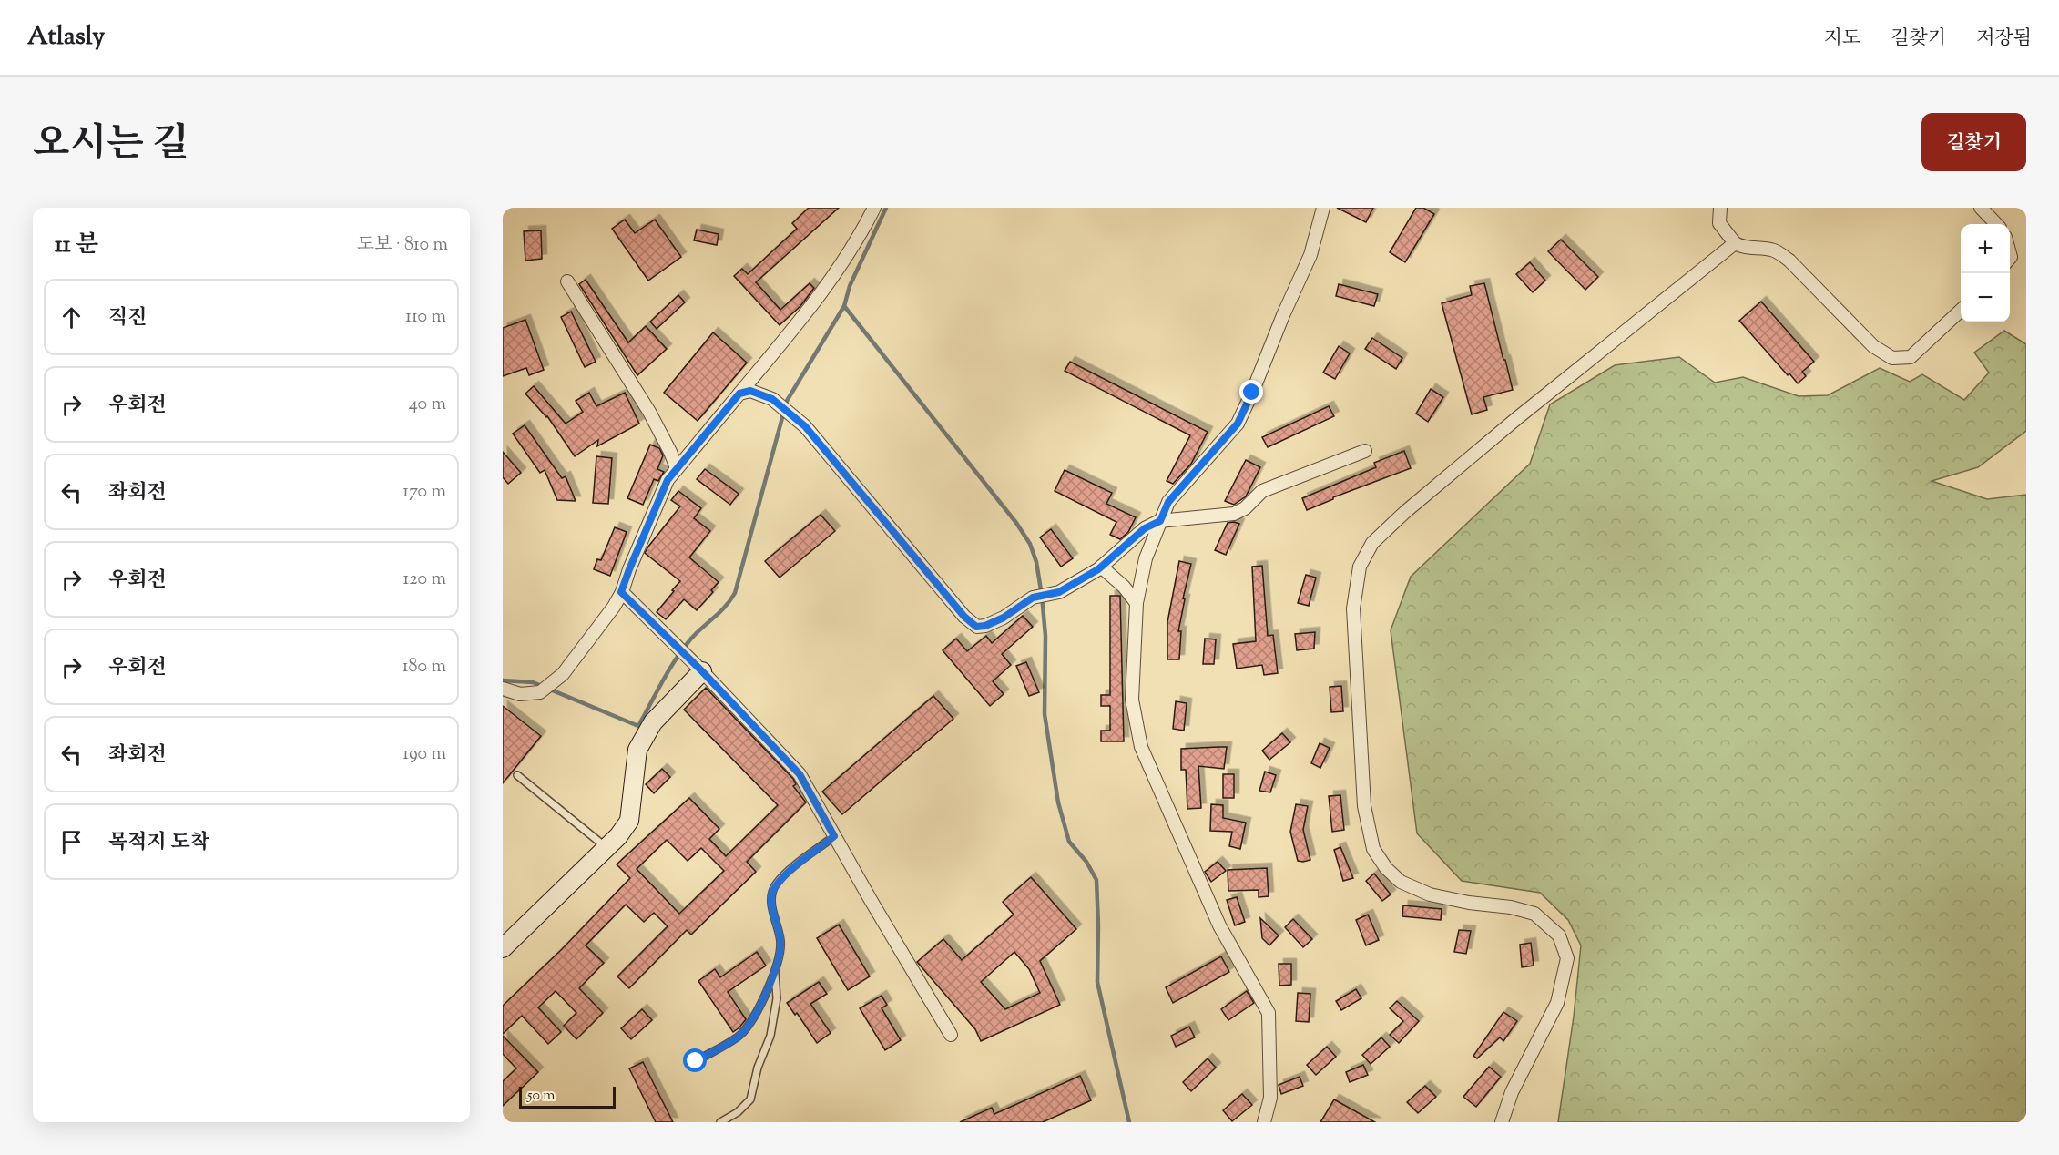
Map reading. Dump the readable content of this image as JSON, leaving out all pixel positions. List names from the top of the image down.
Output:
{
  "scale_bar": "50 m",
  "page": {
    "header": "Atlasly",
    "nav": ["지도", "길찾기", "저장됨"],
    "title": "오시는 길",
    "buttons": "길찾기",
    "heading": ["11 분", "도보 · 810 m"],
    "map_buttons": ["+", "−"],
    "list": [
      ["직진", "110 m"],
      ["우회전", "40 m"],
      ["좌회전", "170 m"],
      ["우회전", "120 m"],
      ["우회전", "180 m"],
      ["좌회전", "190 m"],
      "목적지 도착"
    ],
    "scale": "50 m"
  }
}
